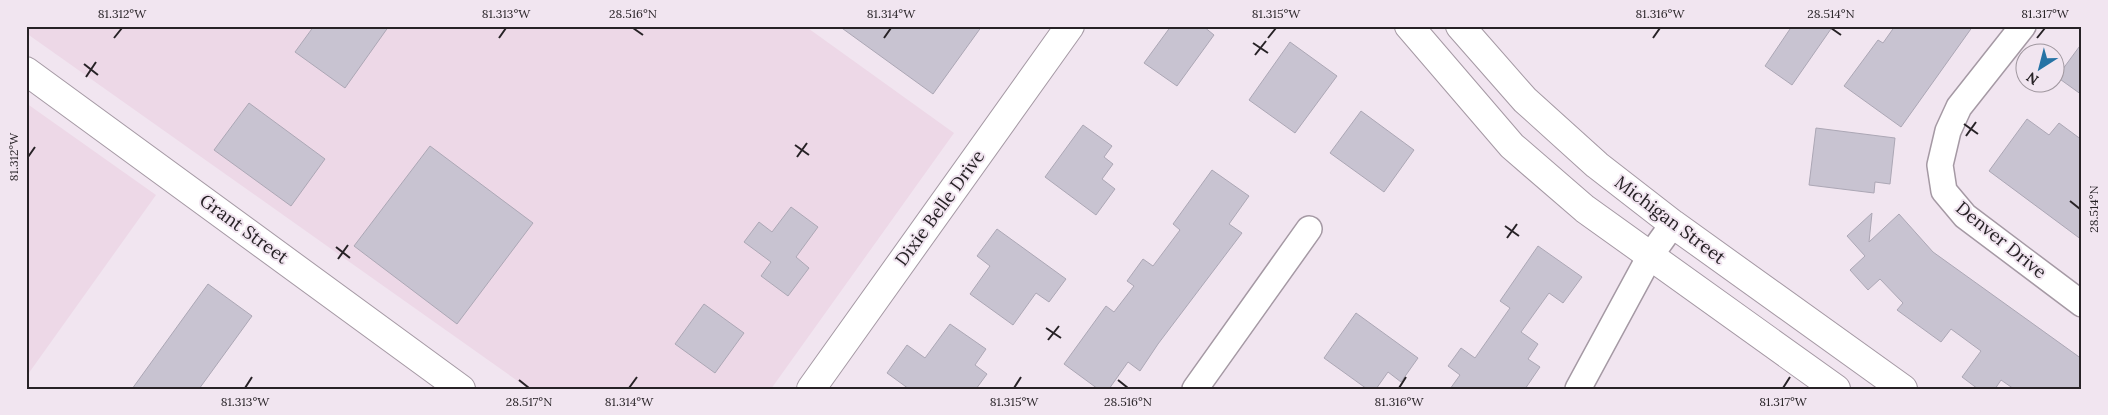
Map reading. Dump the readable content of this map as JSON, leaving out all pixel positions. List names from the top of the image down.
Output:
{
  "streets": {
    "street": [
      "Dixie Belle Drive",
      "Michigan Street",
      "Grant Street",
      "Denver Drive"
    ]
  },
  "north": "bottom left",
  "coordinates": [
    "81.312°W",
    "81.313°W",
    "28.516°N",
    "81.314°W",
    "81.315°W",
    "81.316°W",
    "28.514°N",
    "81.317°W",
    "28.517°N"
  ]
}
